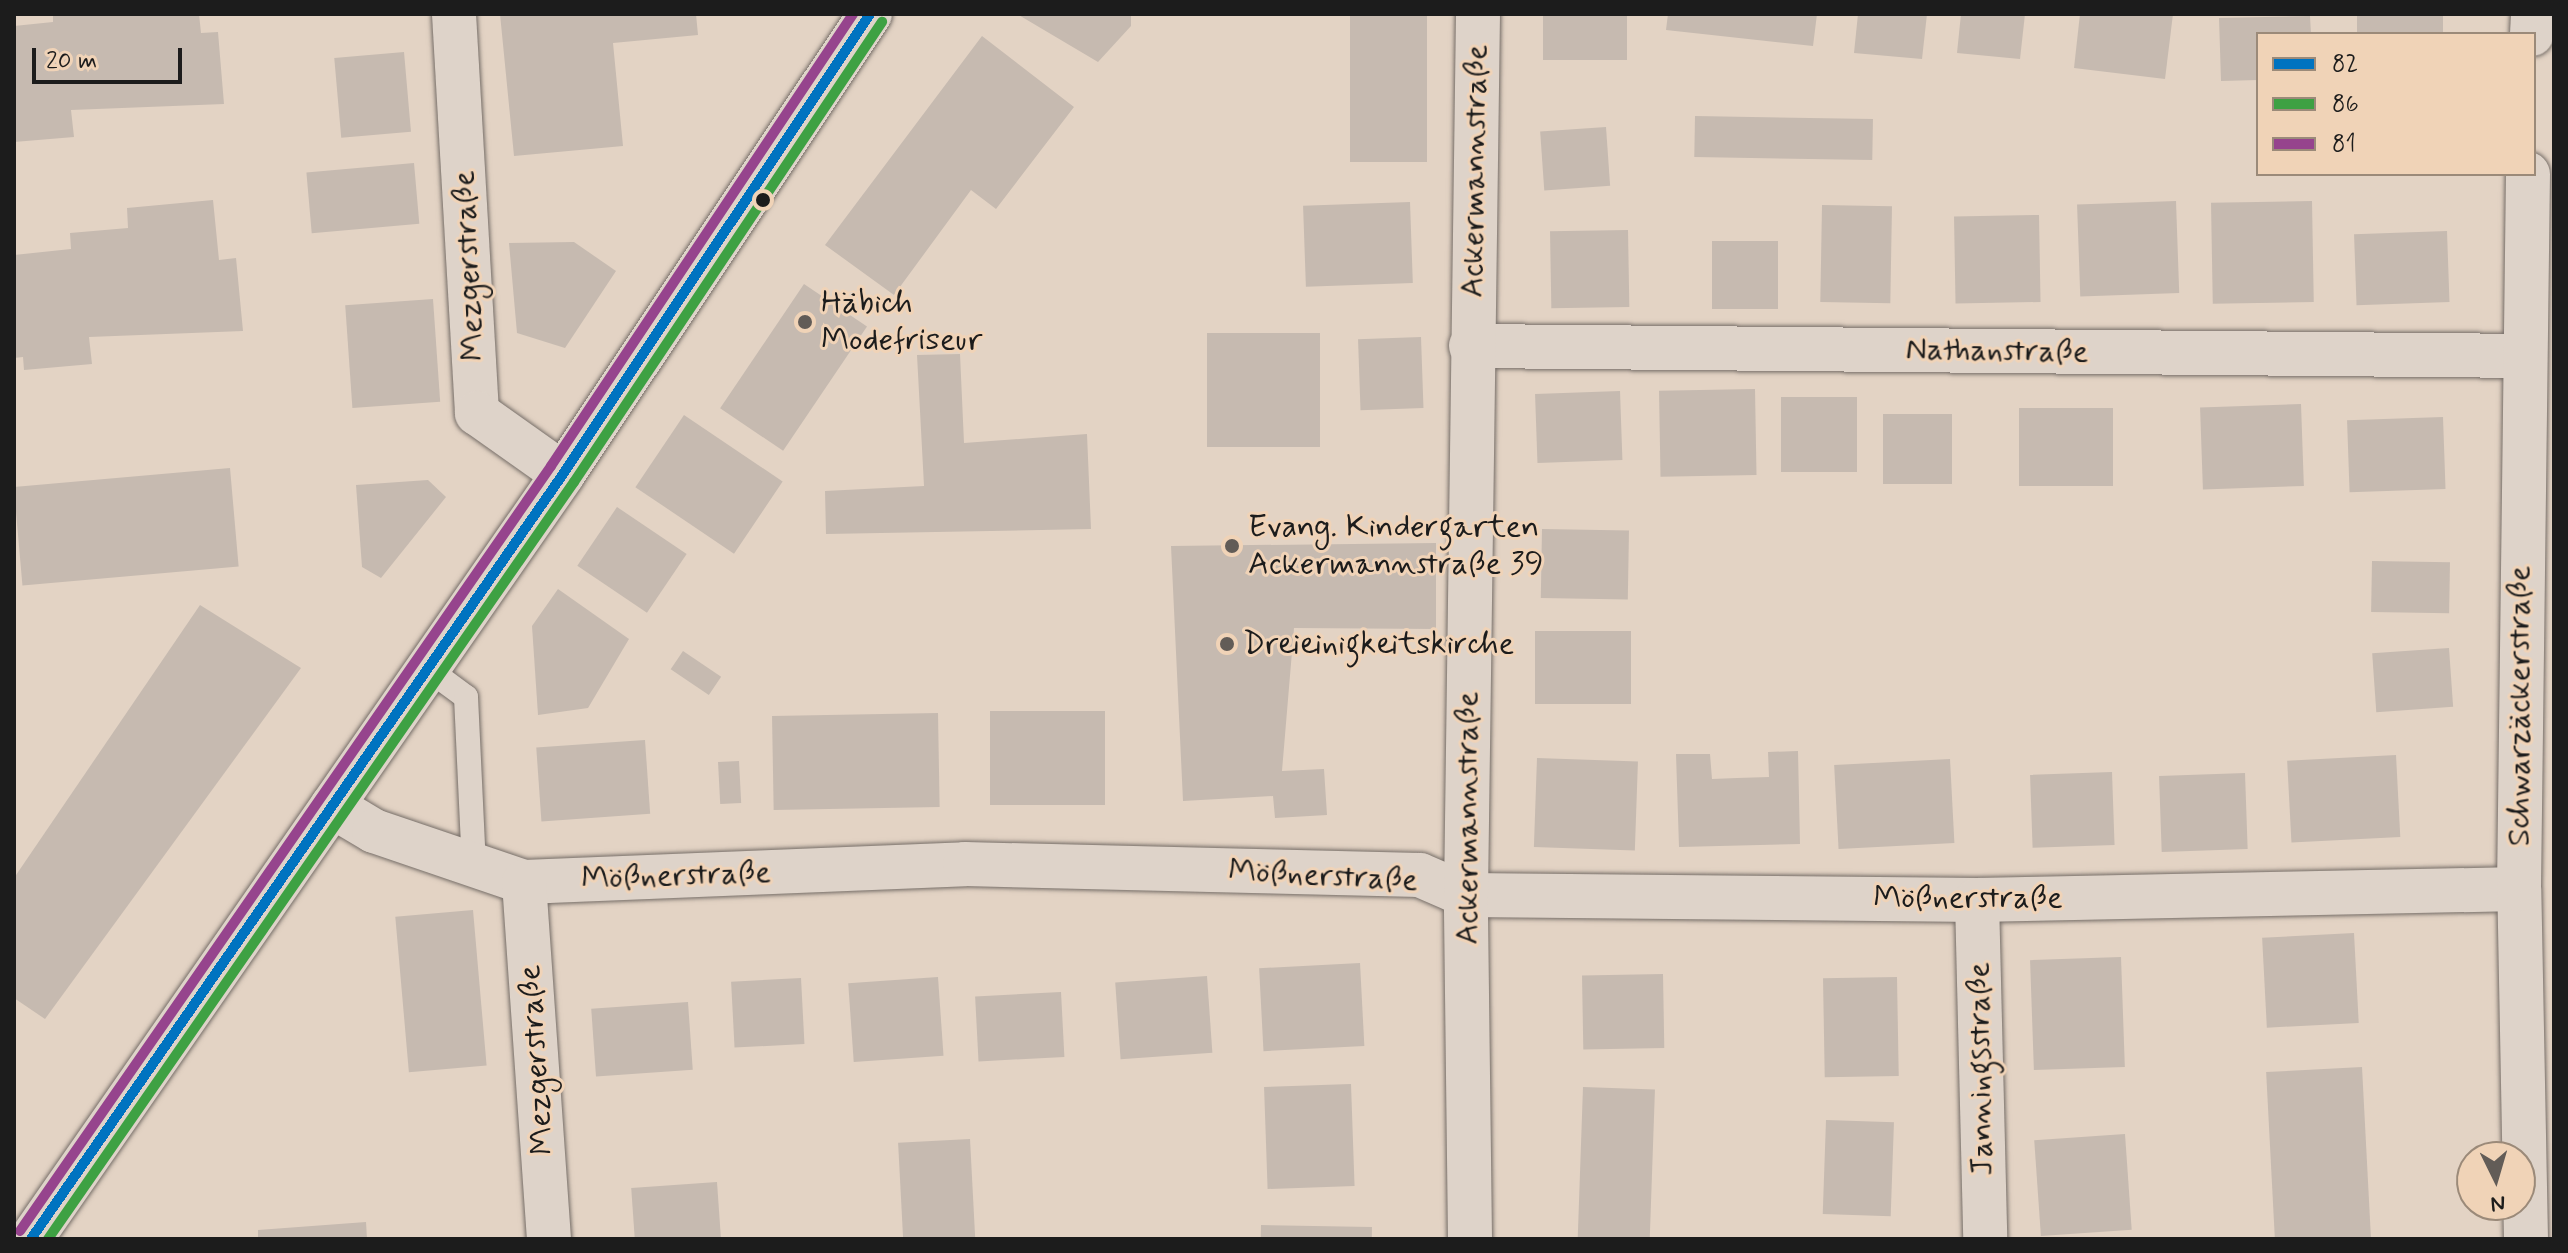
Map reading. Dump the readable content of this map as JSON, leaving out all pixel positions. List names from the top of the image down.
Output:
{
  "streets": {
    "street": [
      "Ackermannstraße",
      "Mezgerstraße",
      "Nathanstraße",
      "Schwarzäckerstraße",
      "Mößnerstraße",
      "Janningsstraße"
    ]
  },
  "crossings": [
    ["Ackermannstraße", "Nathanstraße"],
    ["Ackermannstraße", "Mößnerstraße"],
    ["Mezgerstraße", "Mößnerstraße"],
    ["Nathanstraße", "Schwarzäckerstraße"],
    ["Schwarzäckerstraße", "Mößnerstraße"],
    ["Mößnerstraße", "Janningsstraße"]
  ],
  "places": ["Häbich Modefriseur", "Evang. Kindergarten Ackermannstraße 39", "Dreieinigkeitskirche"],
  "lines": ["transit line 82", "transit line 81", "transit line 86"],
  "legend": ["82", "86", "81"],
  "scale_bar": "20 m",
  "north": "bottom"
}
